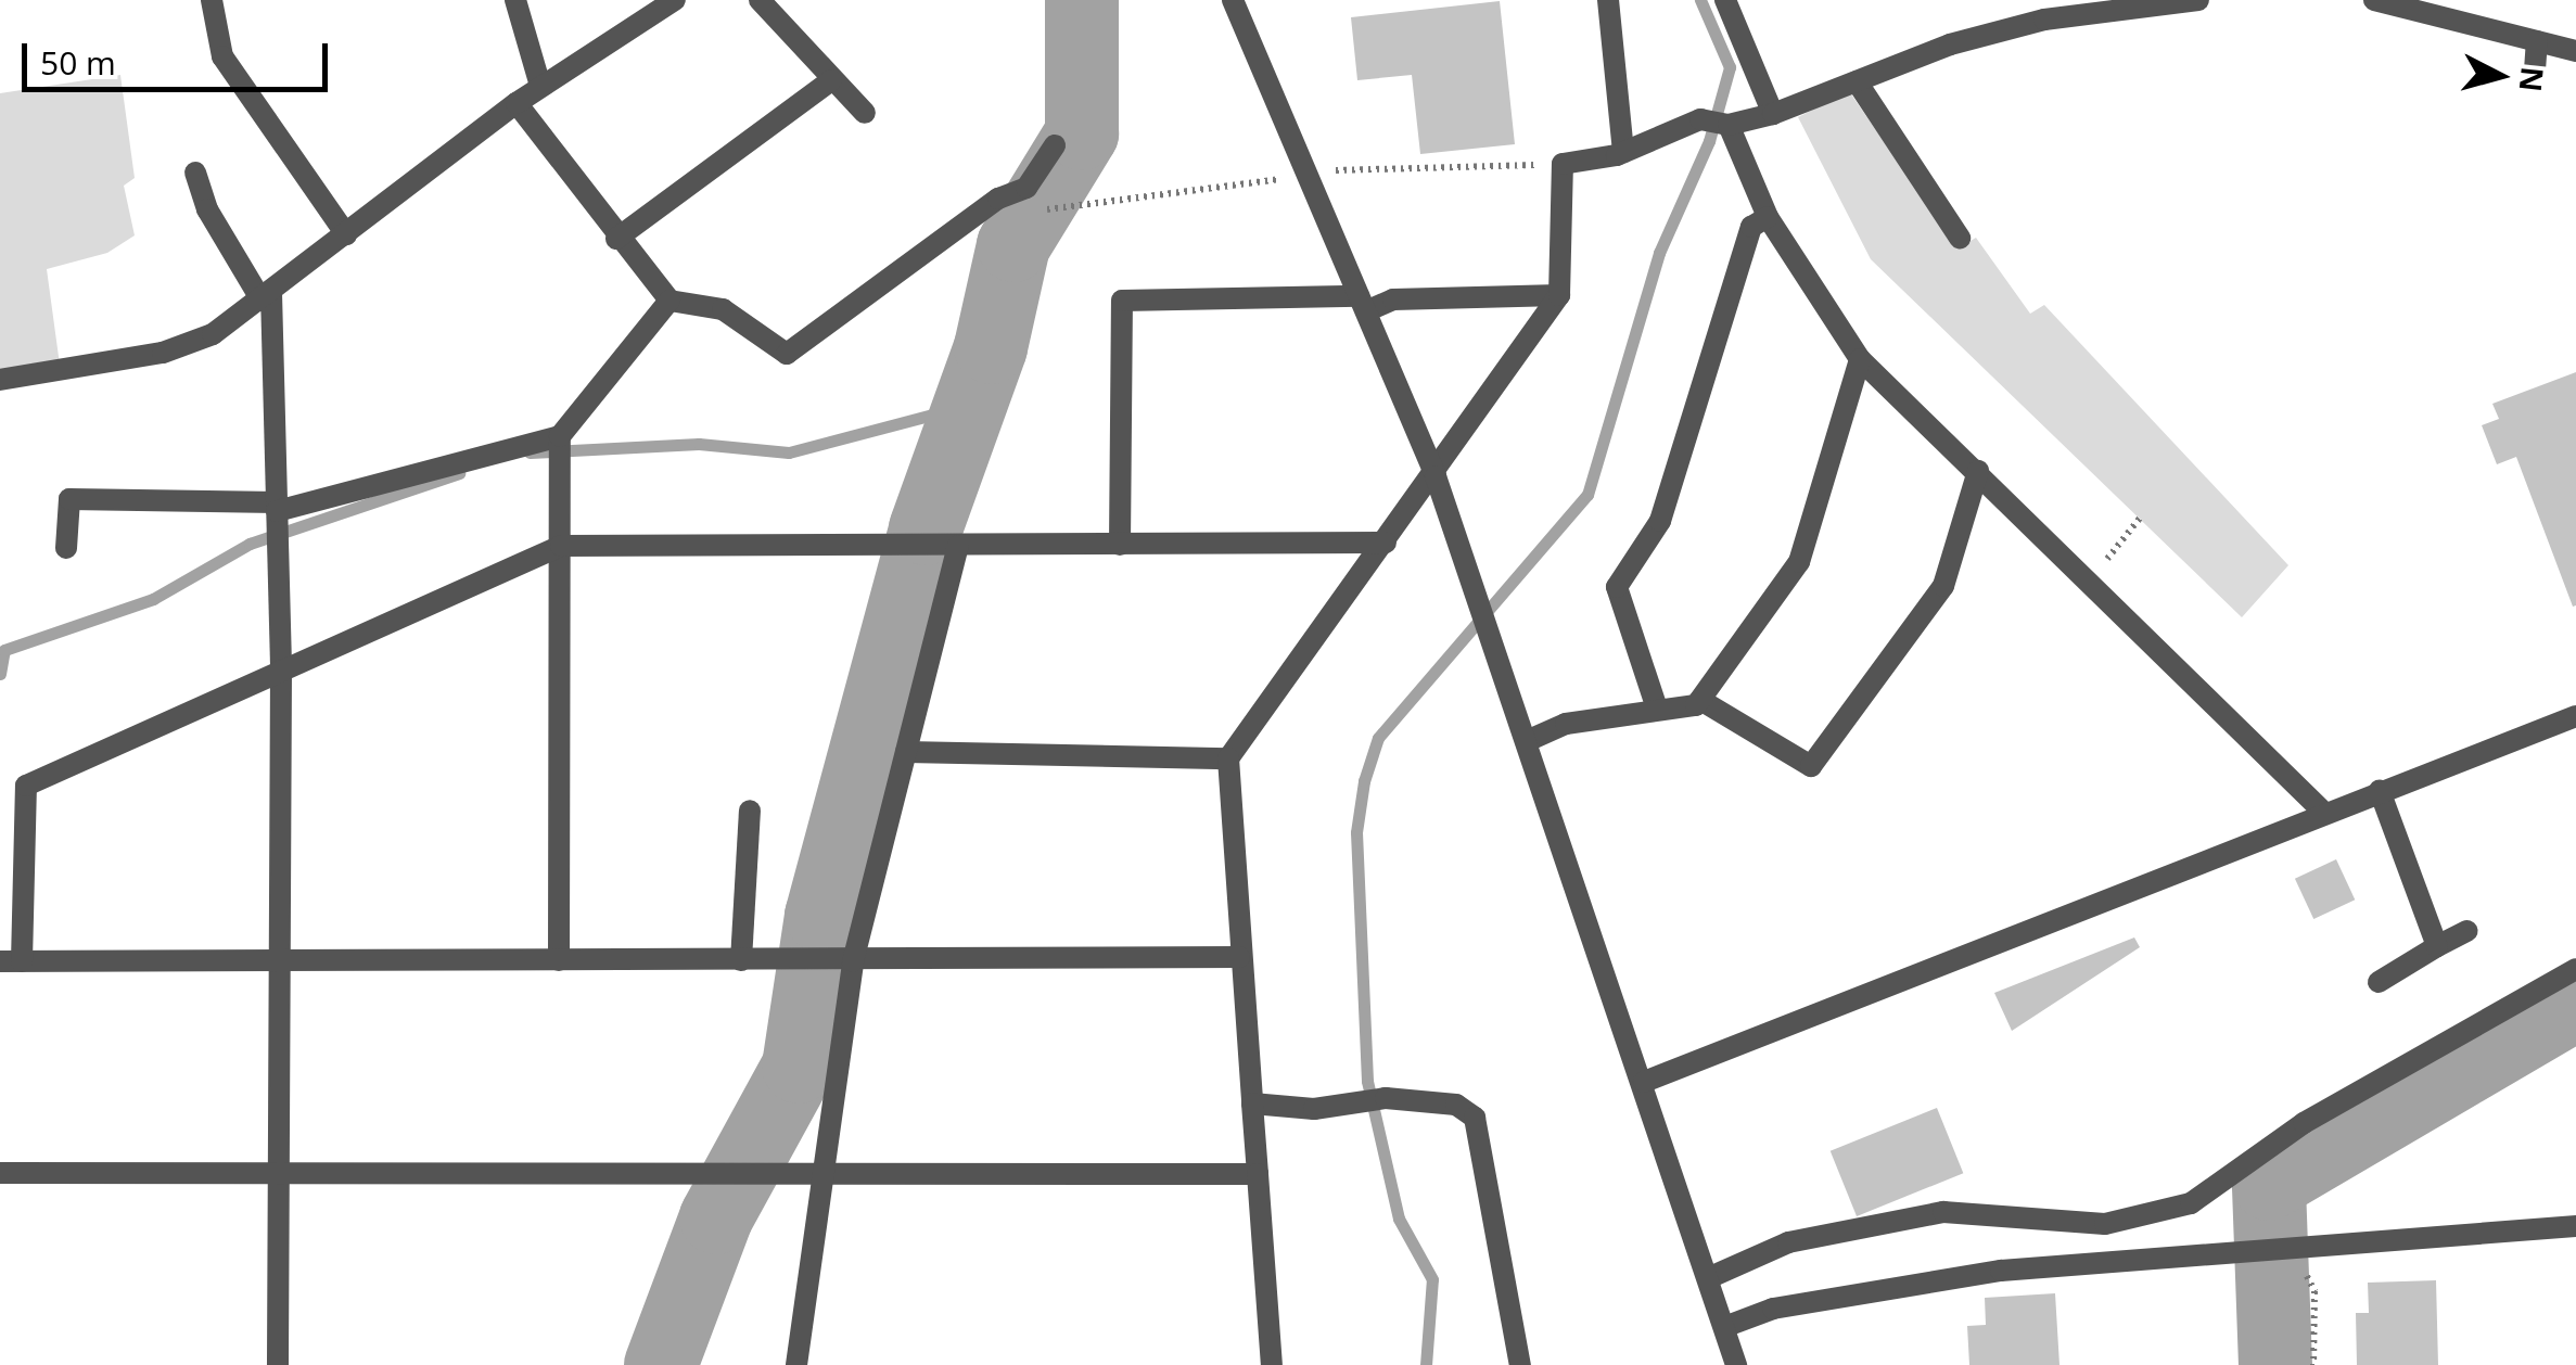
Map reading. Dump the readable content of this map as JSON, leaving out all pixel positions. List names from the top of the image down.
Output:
{
  "scale_bar": "50 m",
  "north": "right"
}
